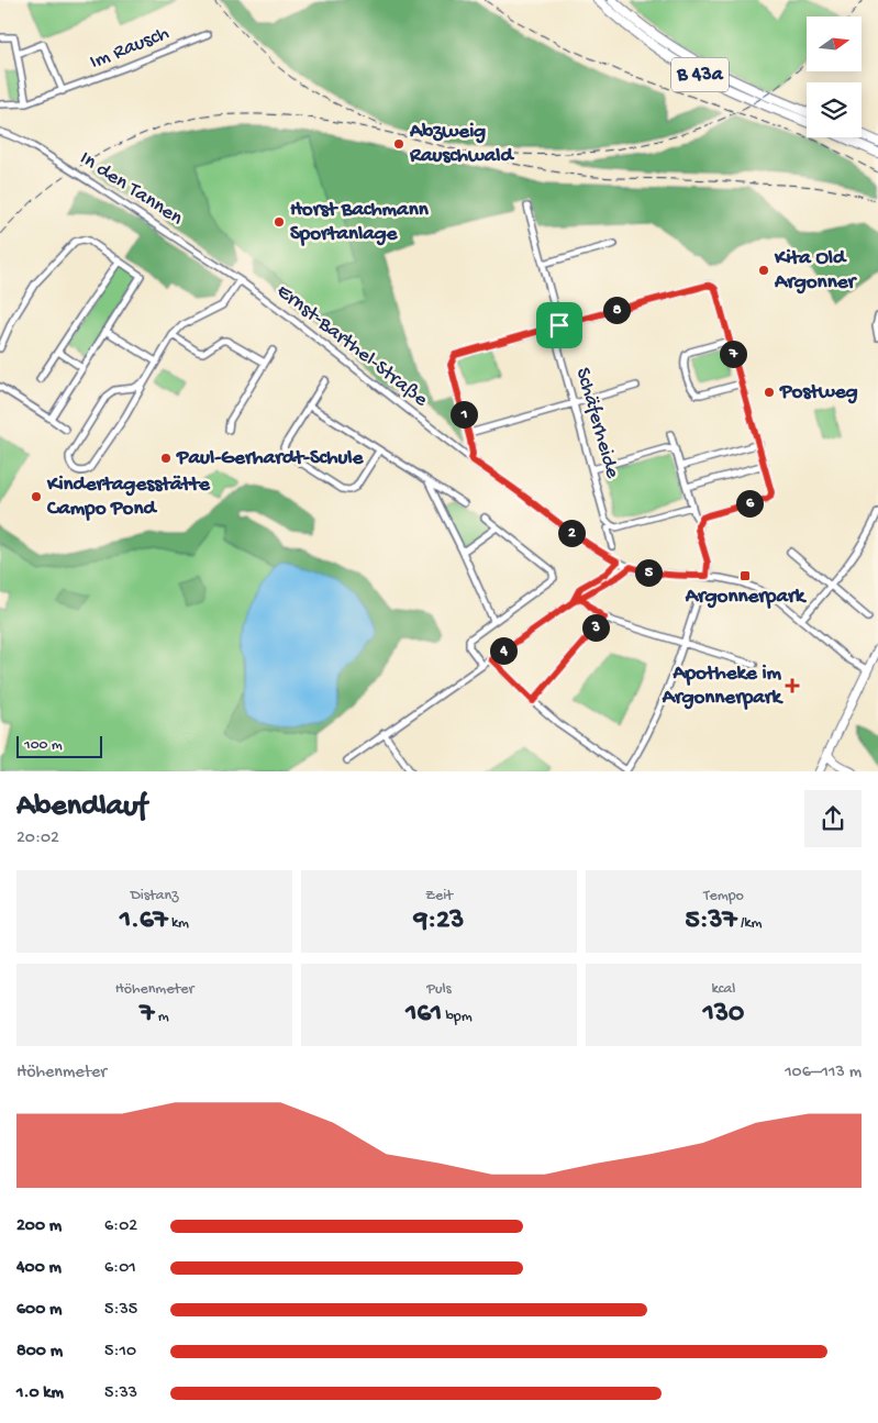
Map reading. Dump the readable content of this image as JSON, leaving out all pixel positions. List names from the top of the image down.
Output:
{
  "streets": {
    "highway": ["B 43a"],
    "street": [
      "Im Rausch",
      "In den Tannen",
      "Ernst-Barthel-Straße",
      "Schäferheide"
    ]
  },
  "crossings": [
    ["In den Tannen", "Ernst-Barthel-Straße"]
  ],
  "places": {
    "other": [
      "Abzweig Rauschwald",
      "Horst Bachmann Sportanlage",
      "Kita Old Argonner",
      "Postweg",
      "Paul-Gerhardt-Schule",
      "Kindertagesstätte Campo Pond"
    ],
    "transit": ["Argonnerpark"],
    "health": ["Apotheke im Argonnerpark"]
  },
  "scale_bar": "100 m",
  "north": "right",
  "page": {
    "pins": [
      "8",
      "7",
      "1",
      "6",
      "2",
      "5",
      "3",
      "4"
    ],
    "scale": "100 m",
    "heading": ["Abendlauf", "20:02"],
    "stats": [
      ["Distanz", "1.67 km"],
      ["Zeit", "9:23"],
      ["Tempo", "5:37 /km"],
      ["Höhenmeter", "7 m"],
      ["Puls", "161 bpm"],
      ["kcal", "130"]
    ],
    "chart": ["Höhenmeter", "106–113 m"],
    "list": [
      {
        "name": "200 m",
        "note": "6:02"
      },
      {
        "name": "400 m",
        "note": "6:01"
      },
      {
        "name": "600 m",
        "note": "5:35"
      },
      {
        "name": "800 m",
        "note": "5:10"
      },
      {
        "name": "1.0 km",
        "note": "5:33"
      }
    ]
  }
}
